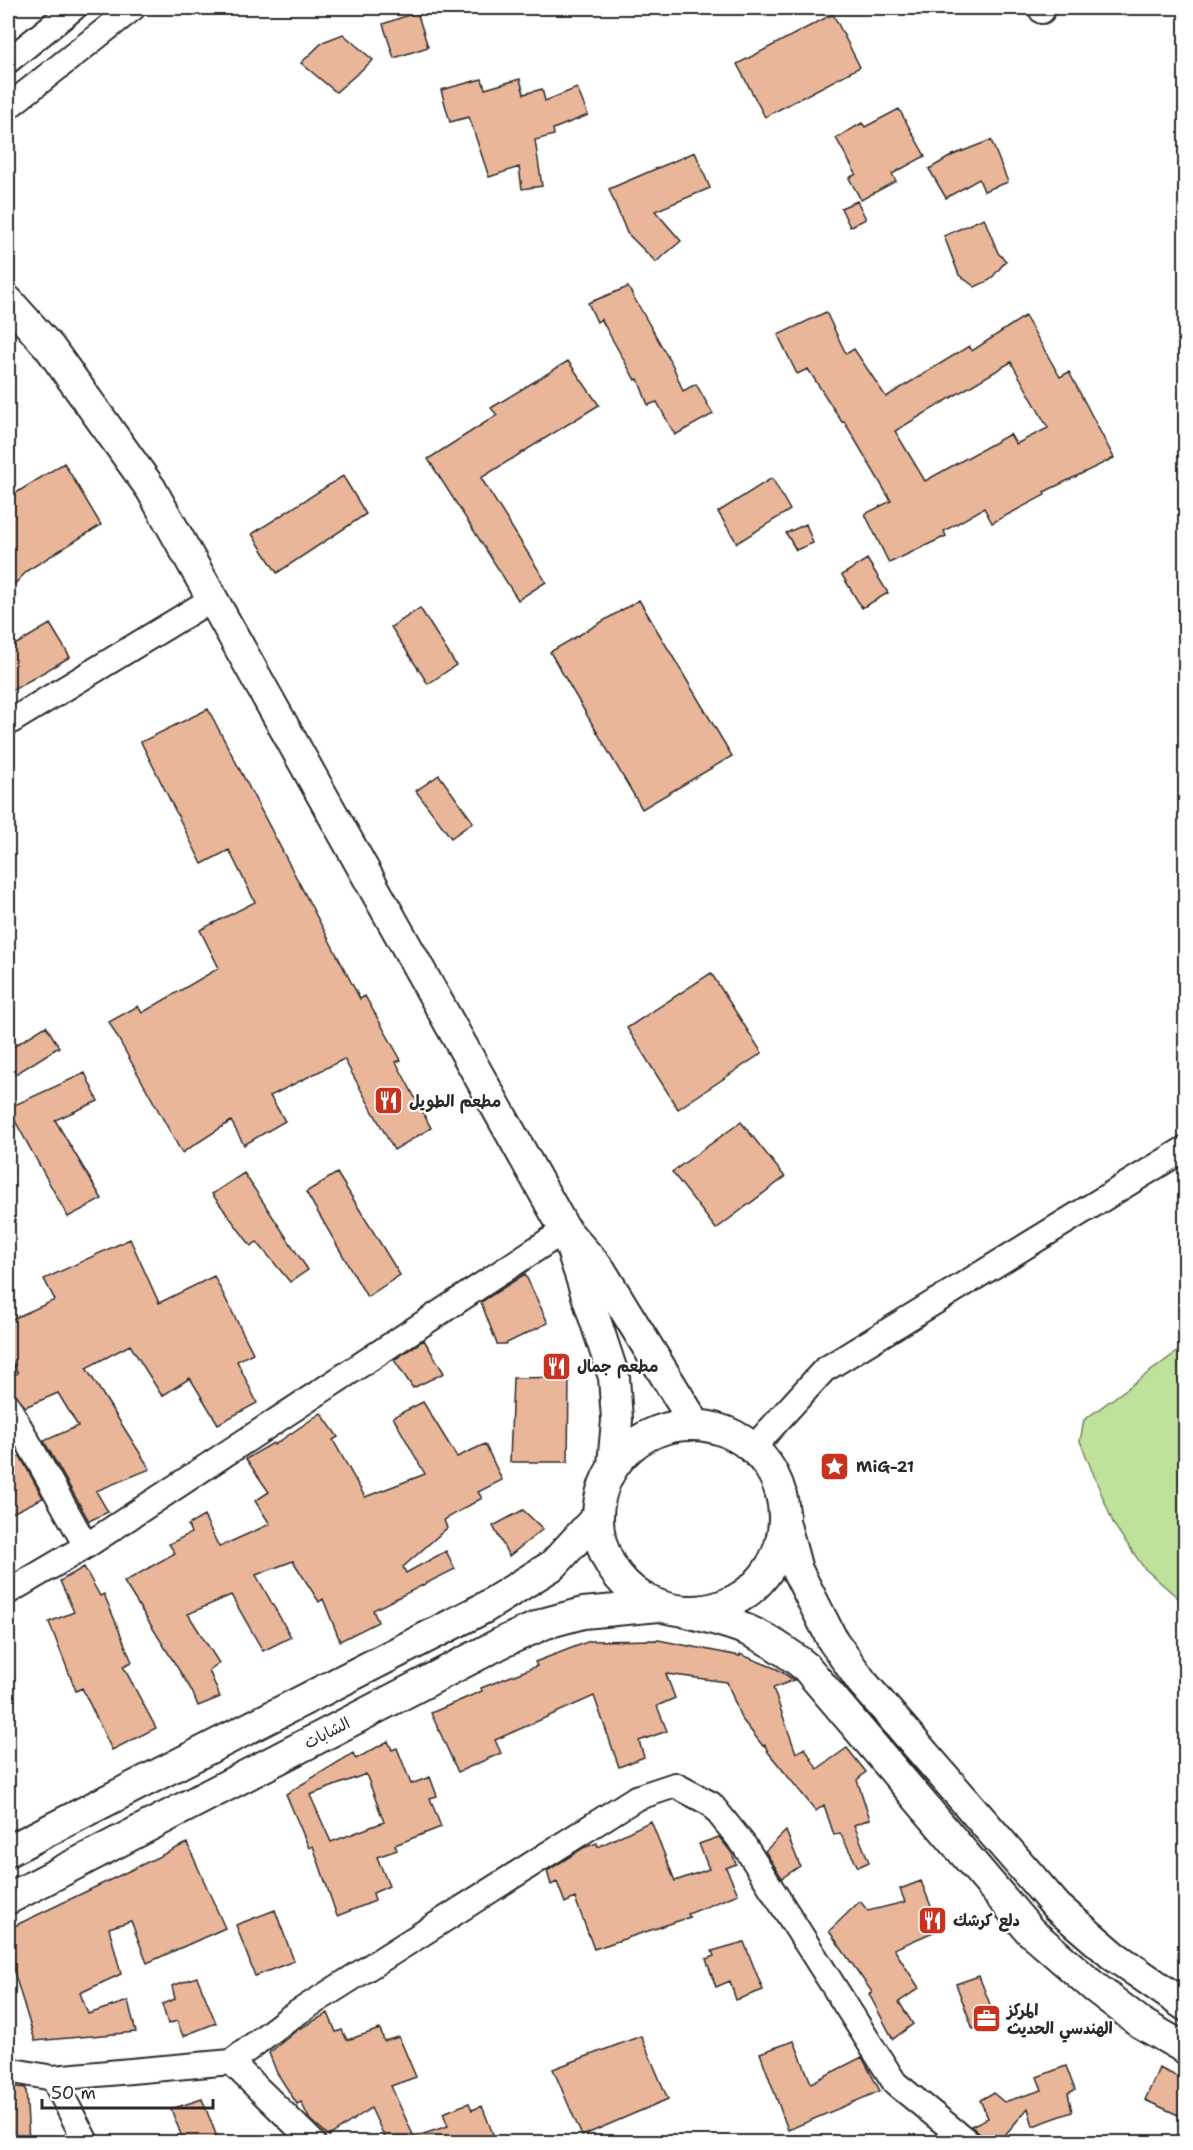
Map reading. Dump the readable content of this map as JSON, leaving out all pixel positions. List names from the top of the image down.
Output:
{
  "streets": {
    "main road": ["الشابات"]
  },
  "places": {
    "restaurant": ["مطعم الطويل", "مطعم جمال", "دلع كرشك"],
    "place": ["MiG-21"],
    "office": ["المركز الهندسي الحديث"]
  },
  "scale_bar": "50 m"
}
